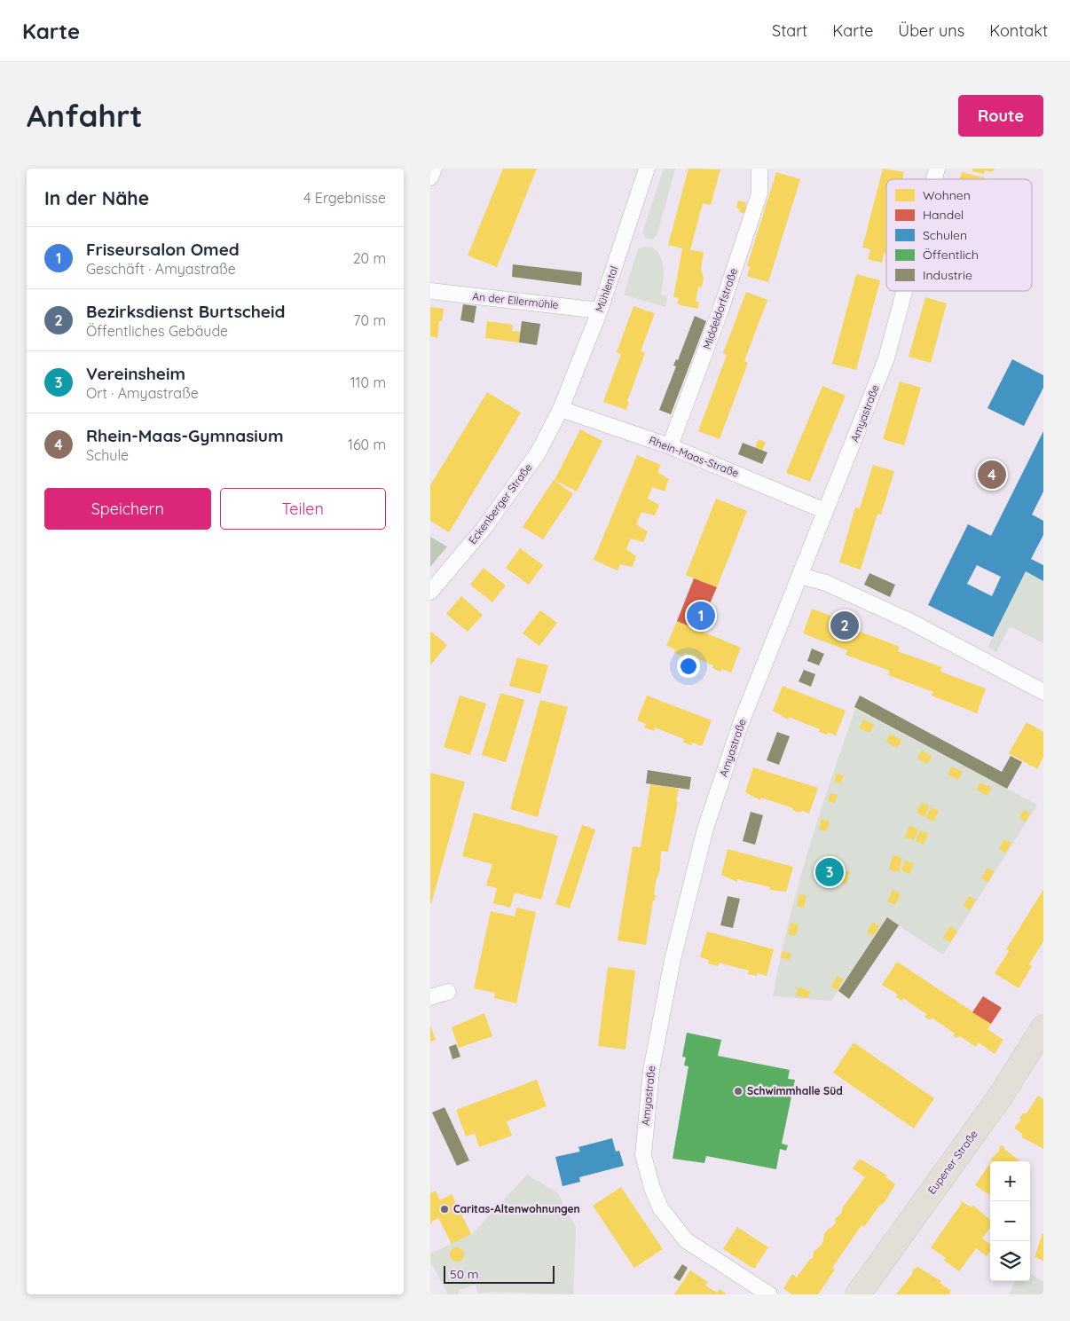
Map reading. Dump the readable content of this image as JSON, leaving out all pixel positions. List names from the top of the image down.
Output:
{
  "streets": {
    "main road": ["Eupener Straße"],
    "street": [
      "Mühlental",
      "An der Ellermühle",
      "Middeldorfstraße",
      "Amyastraße",
      "Rhein-Maas-Straße",
      "Eckenberger Straße"
    ]
  },
  "crossings": [
    ["Mühlental", "An der Ellermühle"],
    ["Mühlental", "Rhein-Maas-Straße"],
    ["Mühlental", "Eckenberger Straße"],
    ["Middeldorfstraße", "Rhein-Maas-Straße"],
    ["Amyastraße", "Rhein-Maas-Straße"],
    ["Rhein-Maas-Straße", "Eckenberger Straße"]
  ],
  "places": ["Schwimmhalle Süd", "Caritas-Altenwohnungen"],
  "legend": [
    "Wohnen",
    "Handel",
    "Schulen",
    "Öffentlich",
    "Industrie"
  ],
  "scale_bar": "50 m",
  "page": {
    "header": "Karte",
    "nav": [
      "Start",
      "Karte",
      "Über uns",
      "Kontakt"
    ],
    "buttons": [
      "Route",
      ["Speichern", "Teilen"]
    ],
    "title": "Anfahrt",
    "heading": ["In der Nähe", "4 Ergebnisse"],
    "list": [
      {
        "mark": "1",
        "name": "Friseursalon Omed",
        "note": "Geschäft · Amyastraße",
        "value": "20 m"
      },
      {
        "mark": "2",
        "name": "Bezirksdienst Burtscheid",
        "note": "Öffentliches Gebäude",
        "value": "70 m"
      },
      {
        "mark": "3",
        "name": "Vereinsheim",
        "note": "Ort · Amyastraße",
        "value": "110 m"
      },
      {
        "mark": "4",
        "name": "Rhein-Maas-Gymnasium",
        "note": "Schule",
        "value": "160 m"
      }
    ],
    "pins": [
      "4",
      "1",
      "2",
      "3"
    ],
    "map_buttons": ["+", "−"],
    "scale": "50 m"
  }
}
